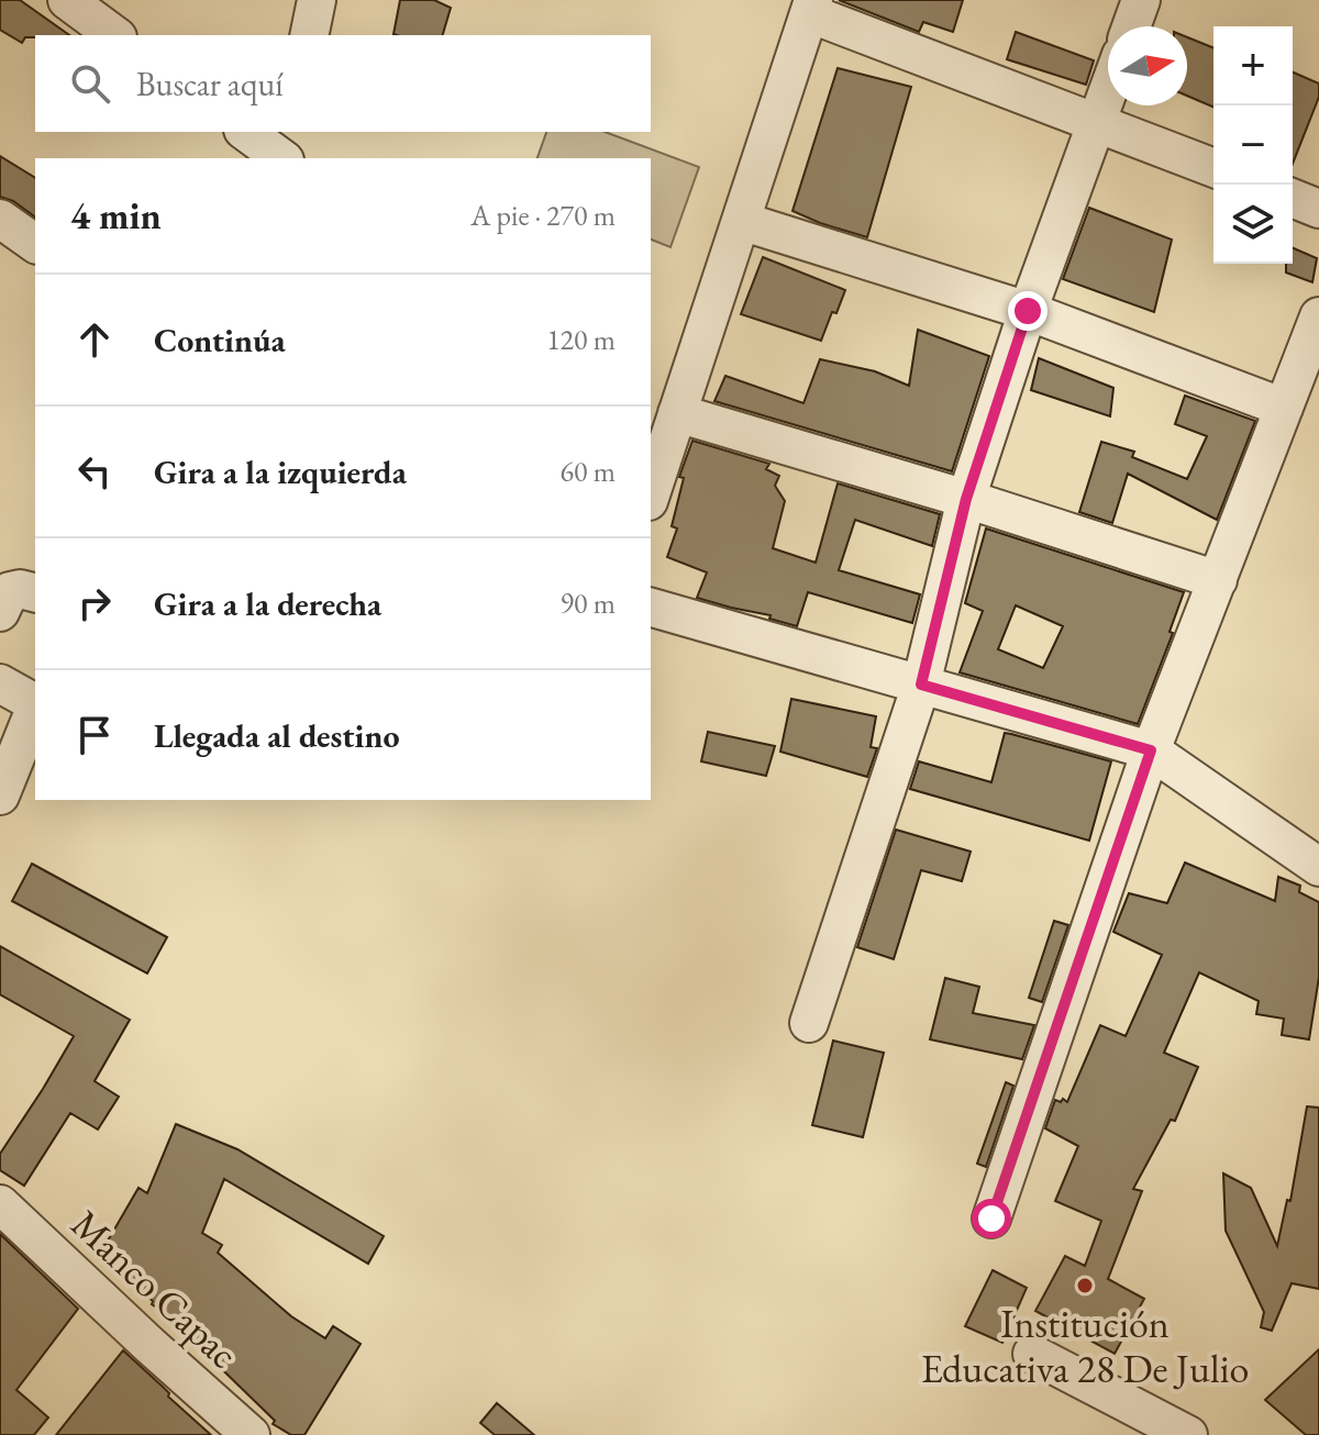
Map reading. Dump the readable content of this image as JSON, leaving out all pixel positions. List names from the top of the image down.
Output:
{
  "streets": {
    "street": ["Manco Capac"]
  },
  "places": ["Institución Educativa 28 De Julio"],
  "north": "right",
  "page": {
    "map_buttons": ["+", "−"],
    "search": "Buscar aquí",
    "heading": ["4 min", "A pie · 270 m"],
    "list": [
      ["Continúa", "120 m"],
      ["Gira a la izquierda", "60 m"],
      ["Gira a la derecha", "90 m"],
      "Llegada al destino"
    ]
  }
}
